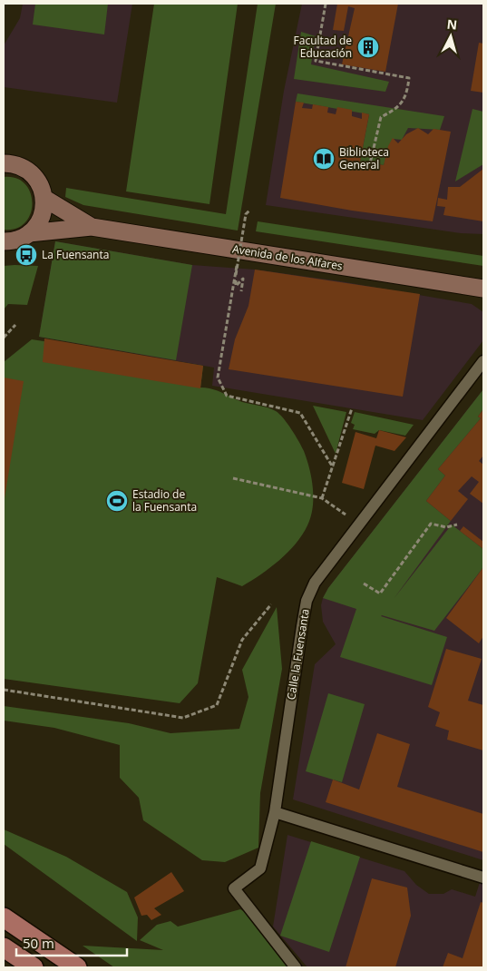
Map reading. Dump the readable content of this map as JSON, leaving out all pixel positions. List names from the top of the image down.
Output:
{
  "streets": {
    "street": ["Avenida de los Alfares", "Calle la Fuensanta"]
  },
  "places": {
    "building": ["Facultad de Educación"],
    "library": ["Biblioteca General"],
    "bus stop": ["La Fuensanta"],
    "sports": ["Estadio de la Fuensanta"]
  },
  "scale_bar": "50 m",
  "north": "top"
}
